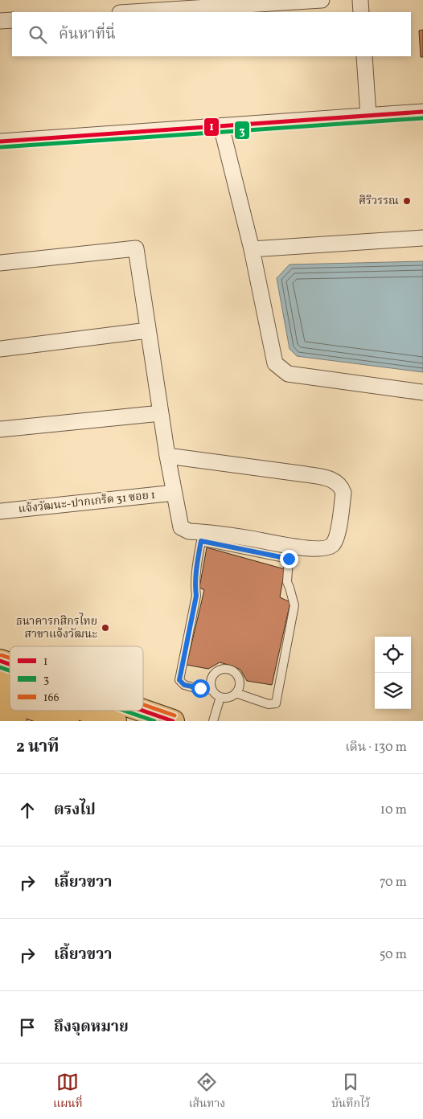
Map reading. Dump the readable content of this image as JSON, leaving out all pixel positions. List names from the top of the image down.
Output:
{
  "streets": {
    "street": ["แจ้งวัฒนะ-ปากเกร็ด 31 ซอย 1"]
  },
  "places": ["ศิริวรรณ", "ธนาคารกสิกรไทย สาขาแจ้งวัฒนะ"],
  "lines": ["transit line 1", "transit line 3", "transit line 166"],
  "legend": ["1", "3", "166"],
  "page": {
    "search": "ค้นหาที่นี่",
    "heading": ["2 นาที", "เดิน · 130 m"],
    "list": [
      ["ตรงไป", "10 m"],
      ["เลี้ยวขวา", "70 m"],
      ["เลี้ยวขวา", "50 m"],
      "ถึงจุดหมาย"
    ],
    "nav": ["แผนที่", "เส้นทาง", "บันทึกไว้"]
  }
}
